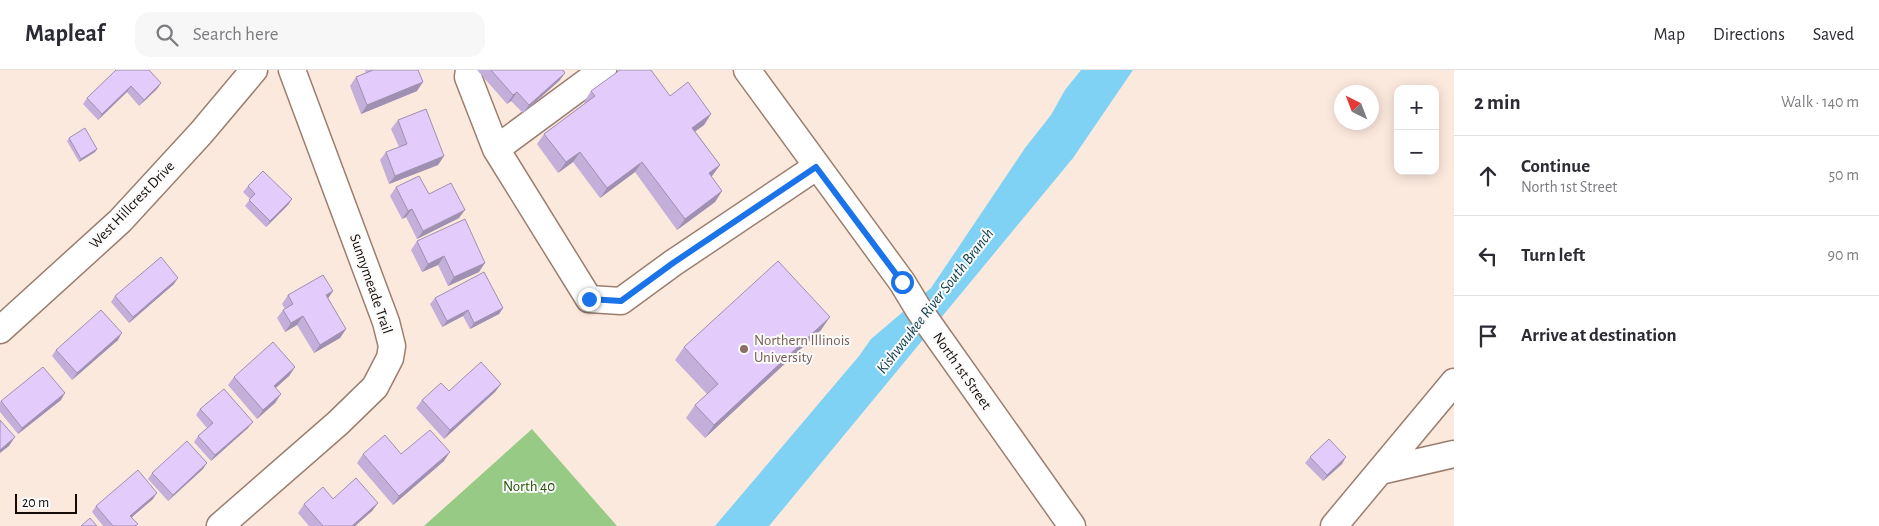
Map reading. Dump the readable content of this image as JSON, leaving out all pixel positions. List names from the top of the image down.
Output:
{
  "streets": {
    "street": ["West Hillcrest Drive", "Sunnymeade Trail", "North 1st Street"]
  },
  "water": ["Kishwaukee River South Branch"],
  "parks": ["North 40"],
  "places": ["Northern Illinois University"],
  "scale_bar": "20 m",
  "north": "top left",
  "page": {
    "header": "Mapleaf",
    "search": "Search here",
    "nav": ["Map", "Directions", "Saved"],
    "heading": ["2 min", "Walk · 140 m"],
    "map_buttons": ["+", "−"],
    "list": [
      ["Continue", "North 1st Street", "50 m"],
      ["Turn left", "90 m"],
      "Arrive at destination"
    ],
    "scale": "20 m"
  }
}
